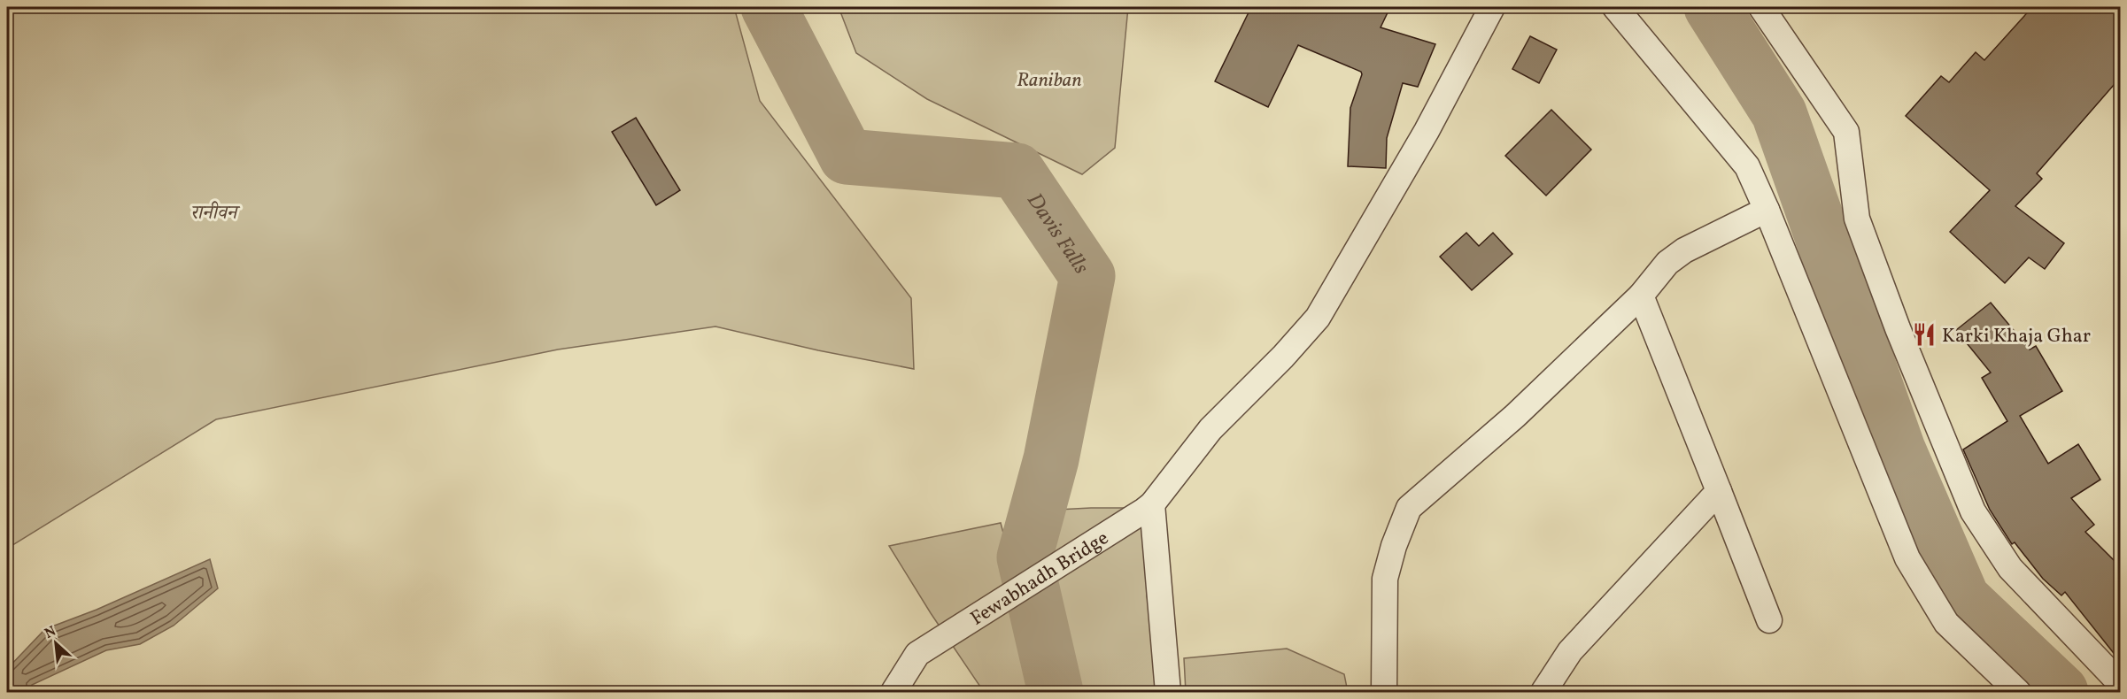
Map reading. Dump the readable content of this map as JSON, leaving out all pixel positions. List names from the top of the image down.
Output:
{
  "streets": {
    "street": ["Fewabhadh Bridge"]
  },
  "water": ["Davis Falls"],
  "parks": ["Raniban", "रानीवन"],
  "places": {
    "restaurant": ["Karki Khaja Ghar"]
  },
  "north": "top left"
}
